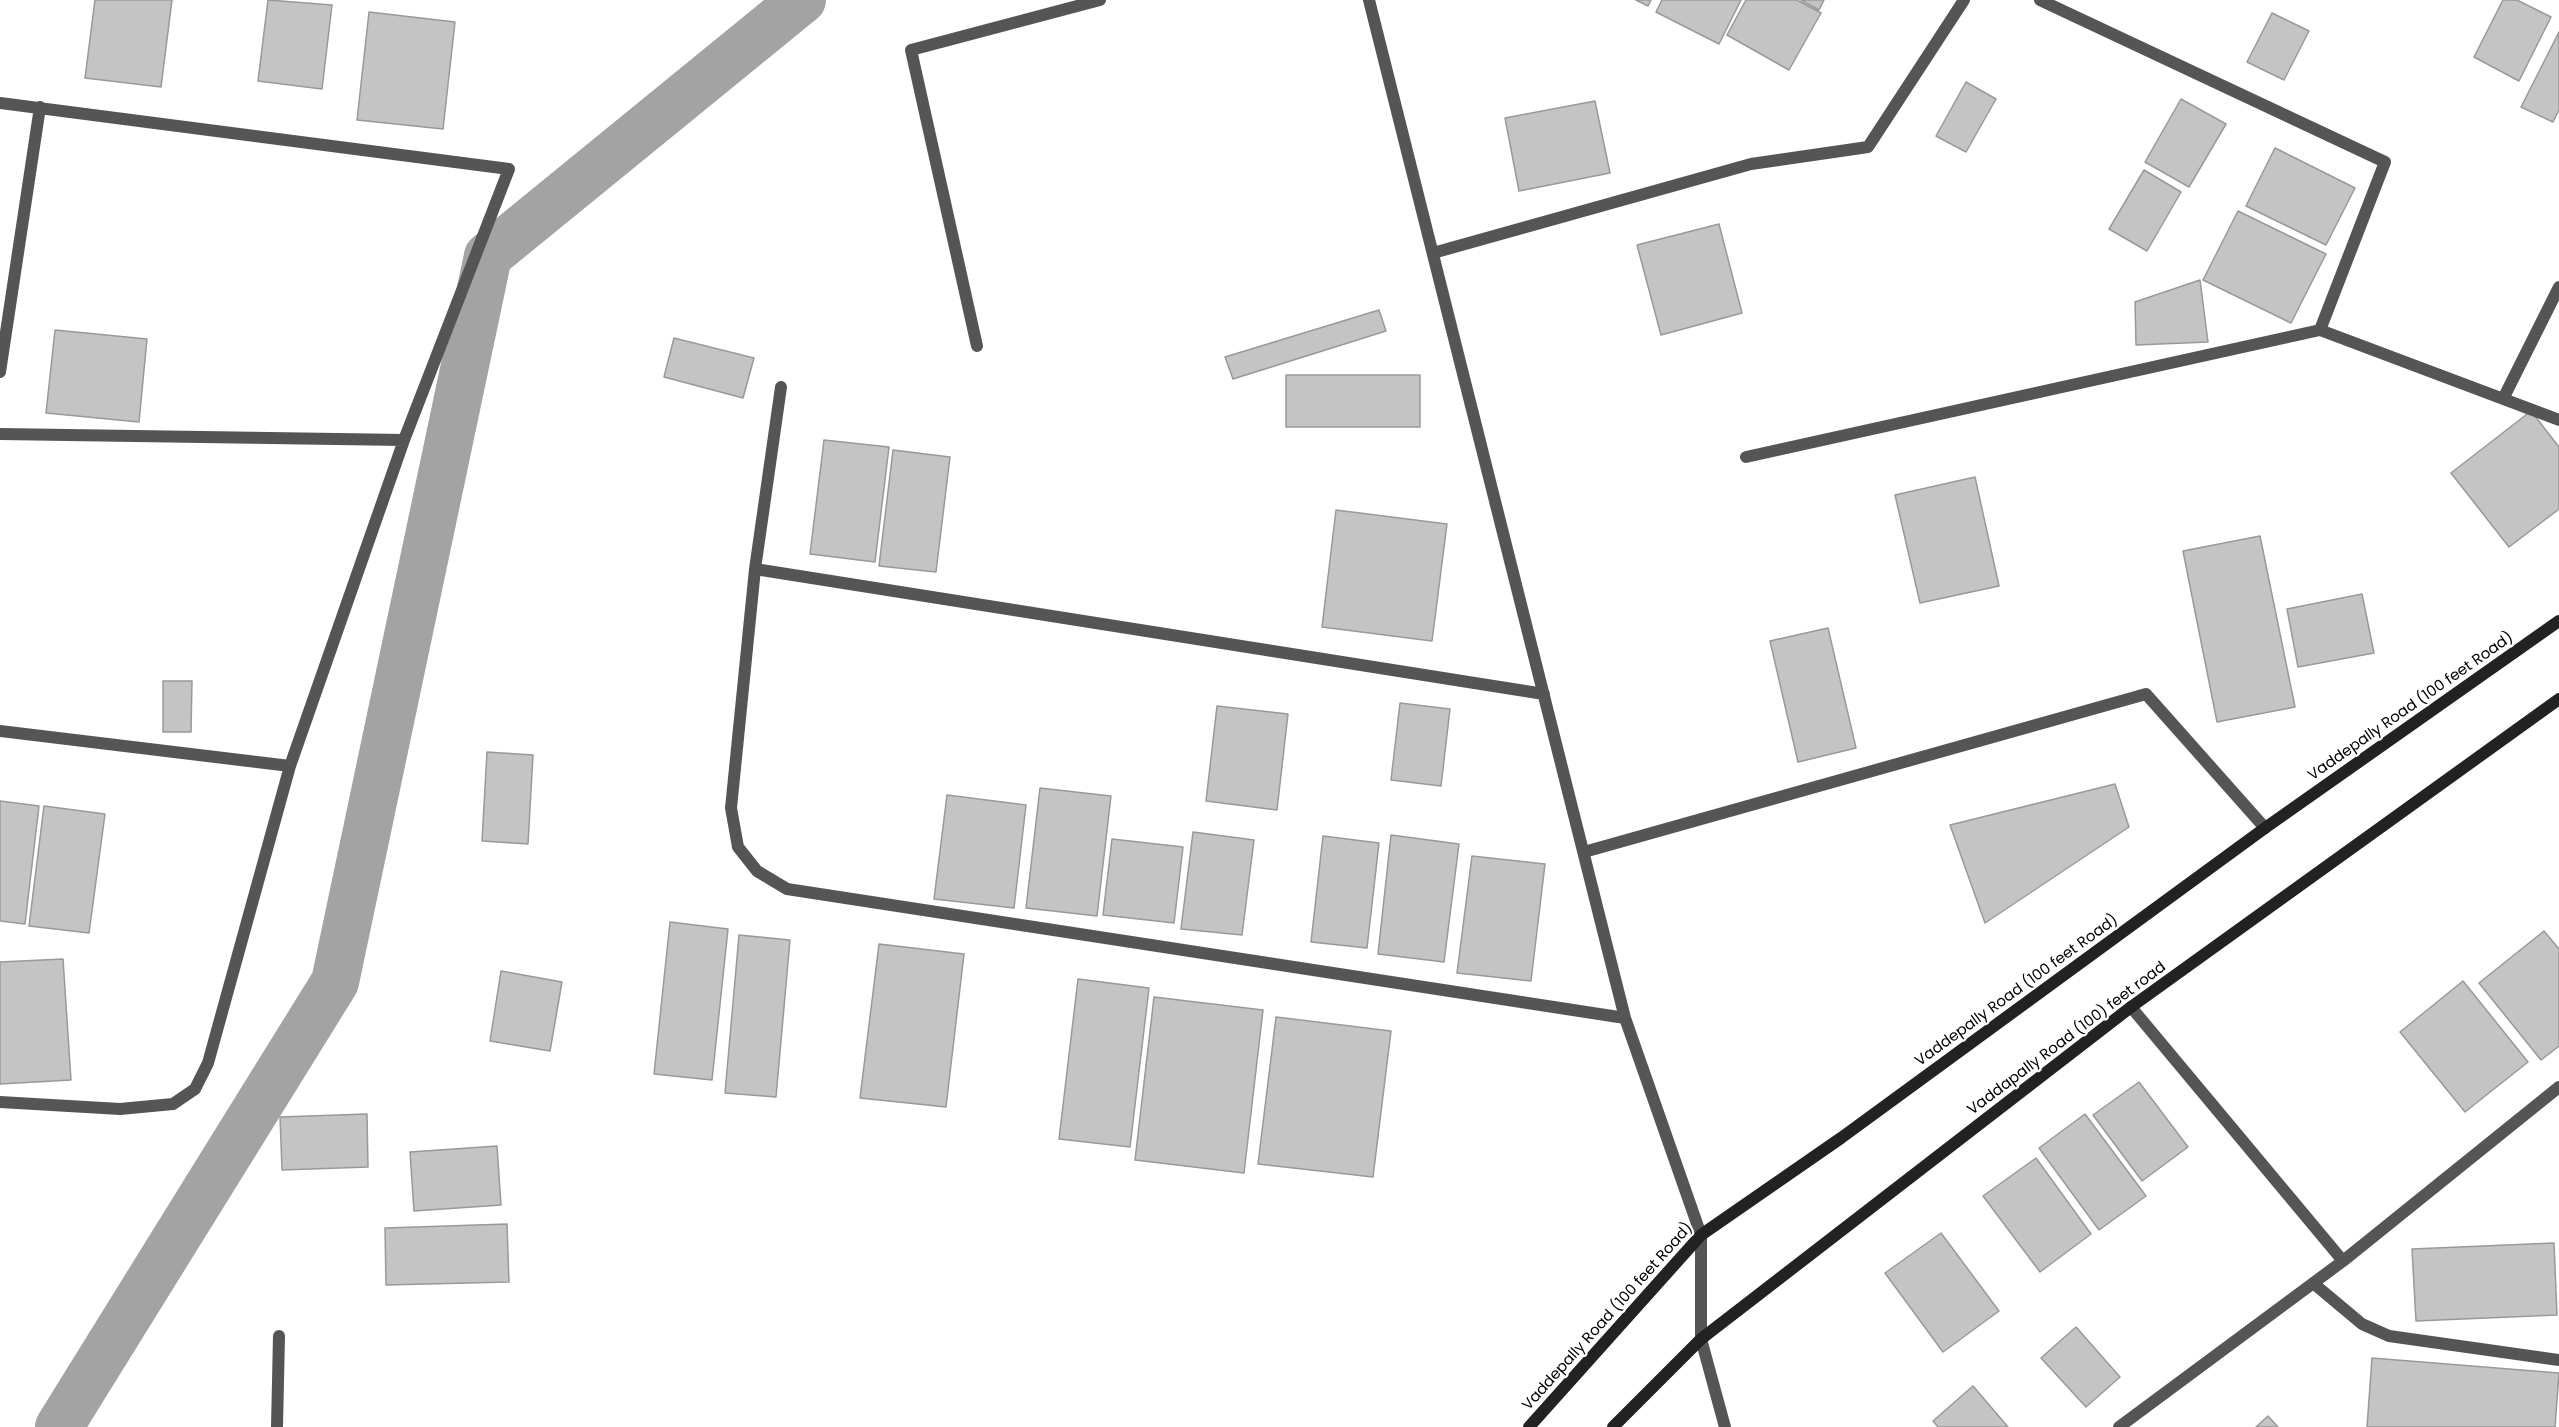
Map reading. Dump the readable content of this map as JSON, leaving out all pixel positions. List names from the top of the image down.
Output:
{
  "streets": {
    "main road": ["Vaddepally Road (100 feet Road)", "Vaddapally Road (100) feet road"]
  }
}
